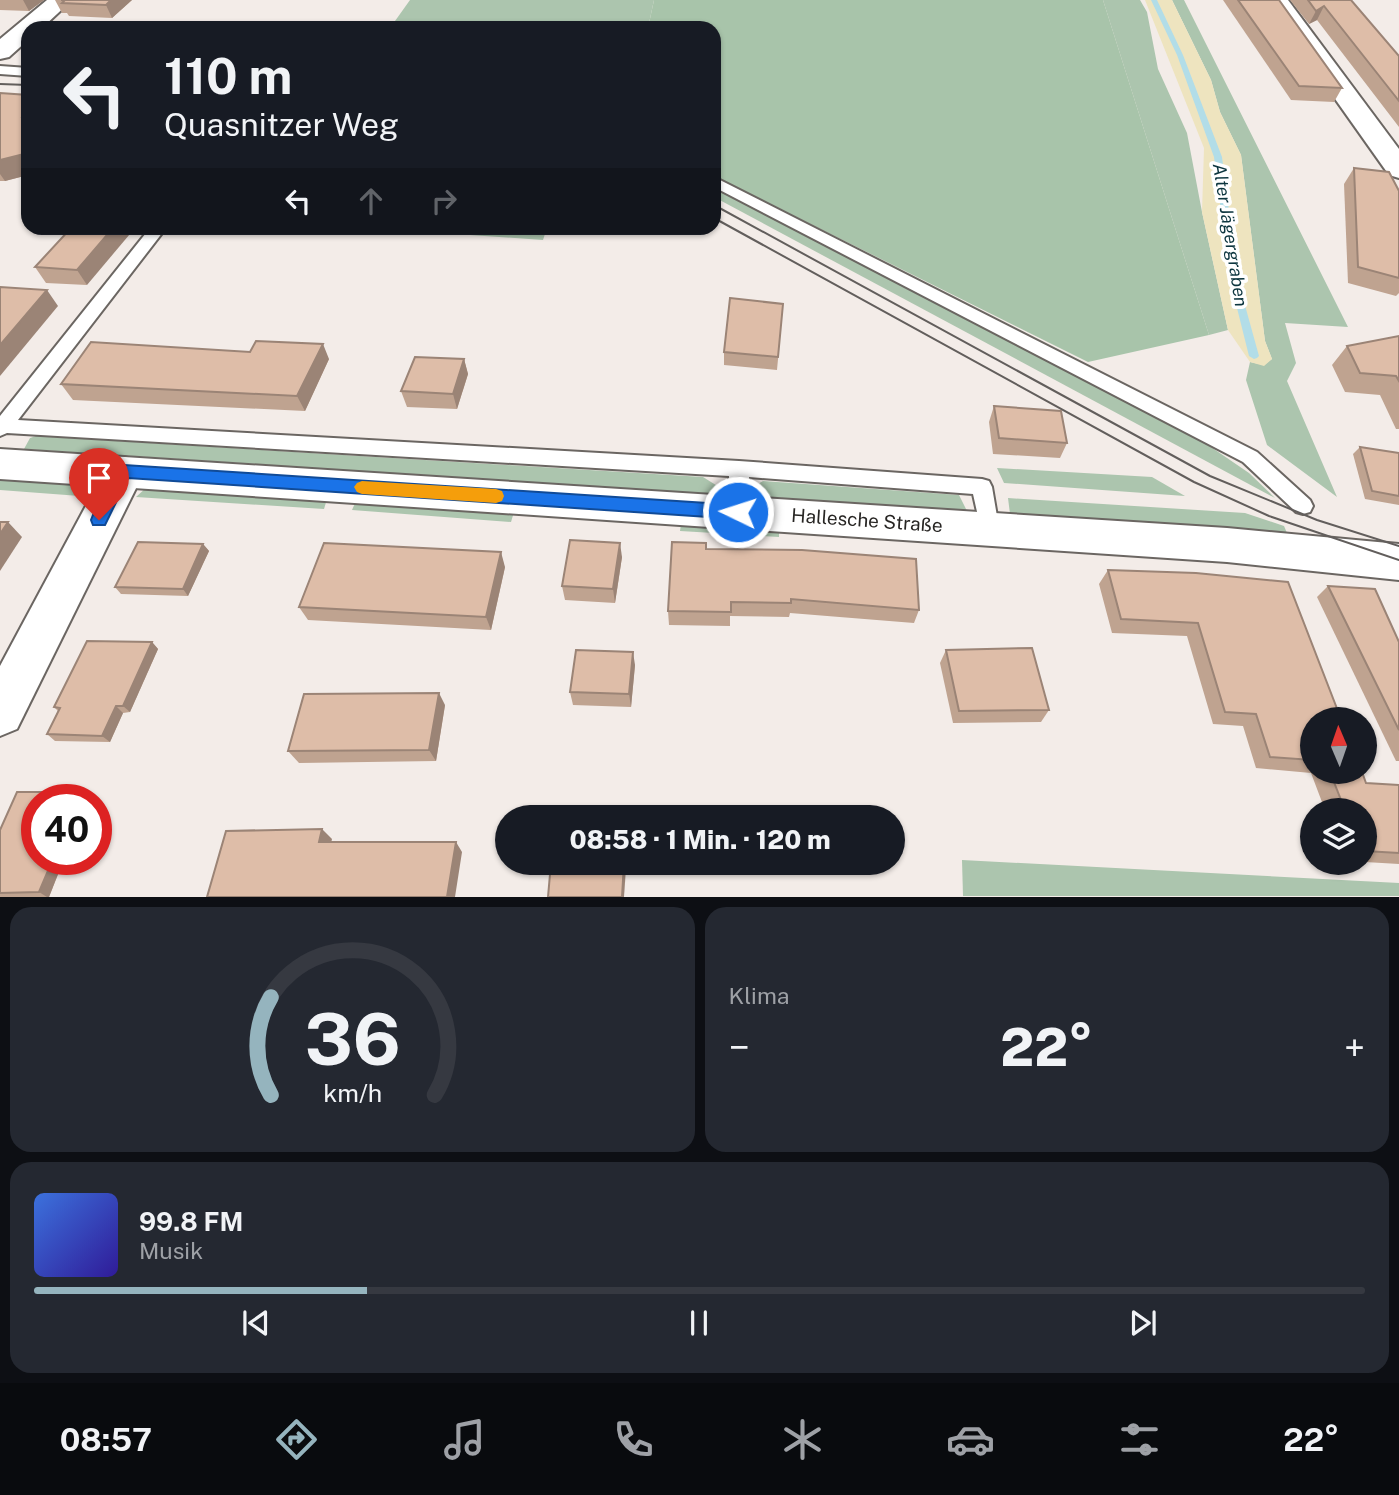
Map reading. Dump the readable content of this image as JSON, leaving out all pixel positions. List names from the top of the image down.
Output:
{
  "streets": {
    "street": ["Hallesche Straße"]
  },
  "water": ["Alter Jägergraben"],
  "north": "top",
  "page": {
    "turn": ["110 m", "Quasnitzer Weg"],
    "limit": "40",
    "trip": "08:58 · 1 Min. · 120 m",
    "tile": "Klima",
    "heat": ["−", "22°", "+"],
    "song": ["99.8 FM", "Musik"],
    "tabs": ["08:57", "22°"],
    "gauge": ["36", "km/h"]
  }
}
